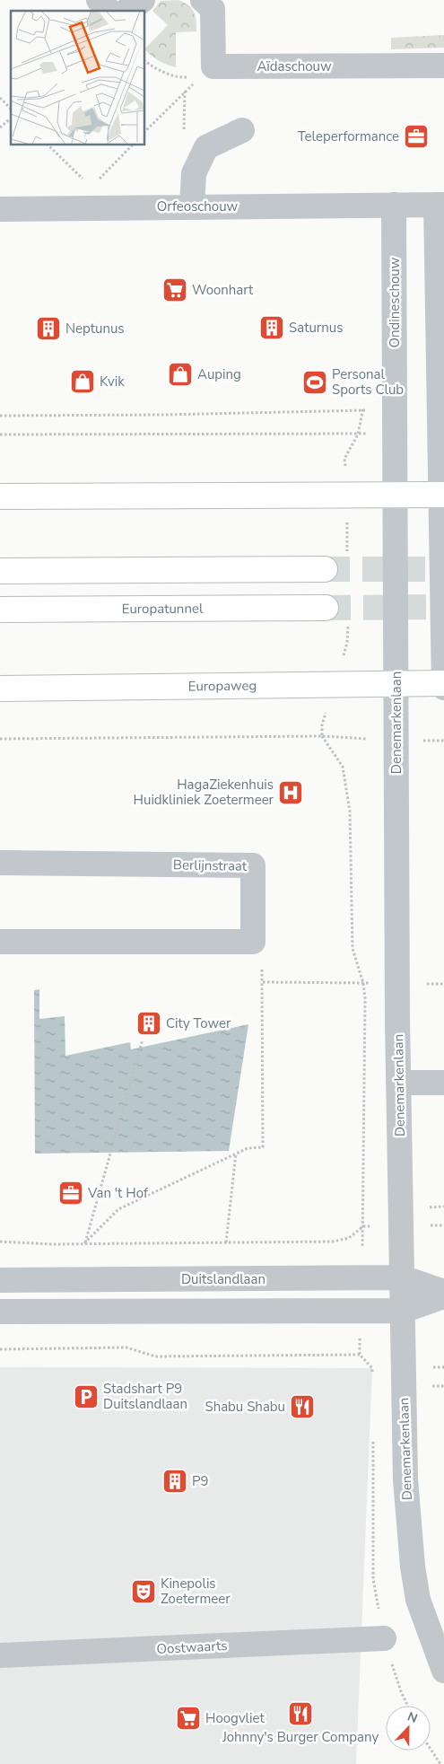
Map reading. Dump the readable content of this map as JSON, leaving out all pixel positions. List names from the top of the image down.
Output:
{
  "streets": {
    "main road": ["Europatunnel", "Europaweg"],
    "street": [
      "Aïdaschouw",
      "Orfeoschouw",
      "Ondineschouw",
      "Denemarkenlaan",
      "Berlijnstraat",
      "Duitslandlaan",
      "Oostwaarts"
    ]
  },
  "crossings": [
    ["Orfeoschouw", "Ondineschouw"],
    ["Ondineschouw", "Denemarkenlaan"],
    ["Europaweg", "Denemarkenlaan"],
    ["Denemarkenlaan", "Duitslandlaan"]
  ],
  "places": {
    "office": ["Teleperformance", "Van 't Hof"],
    "supermarket": ["Woonhart", "Hoogvliet"],
    "building": [
      "Saturnus",
      "Neptunus",
      "City Tower",
      "P9"
    ],
    "shop": ["Auping", "Kvik"],
    "sports": ["Personal Sports Club"],
    "hospital": ["HagaZiekenhuis Huidkliniek Zoetermeer"],
    "parking": ["Stadshart P9 Duitslandlaan"],
    "restaurant": ["Shabu Shabu", "Johnny's Burger Company"],
    "theatre": ["Kinepolis Zoetermeer"]
  },
  "north": "top"
}
